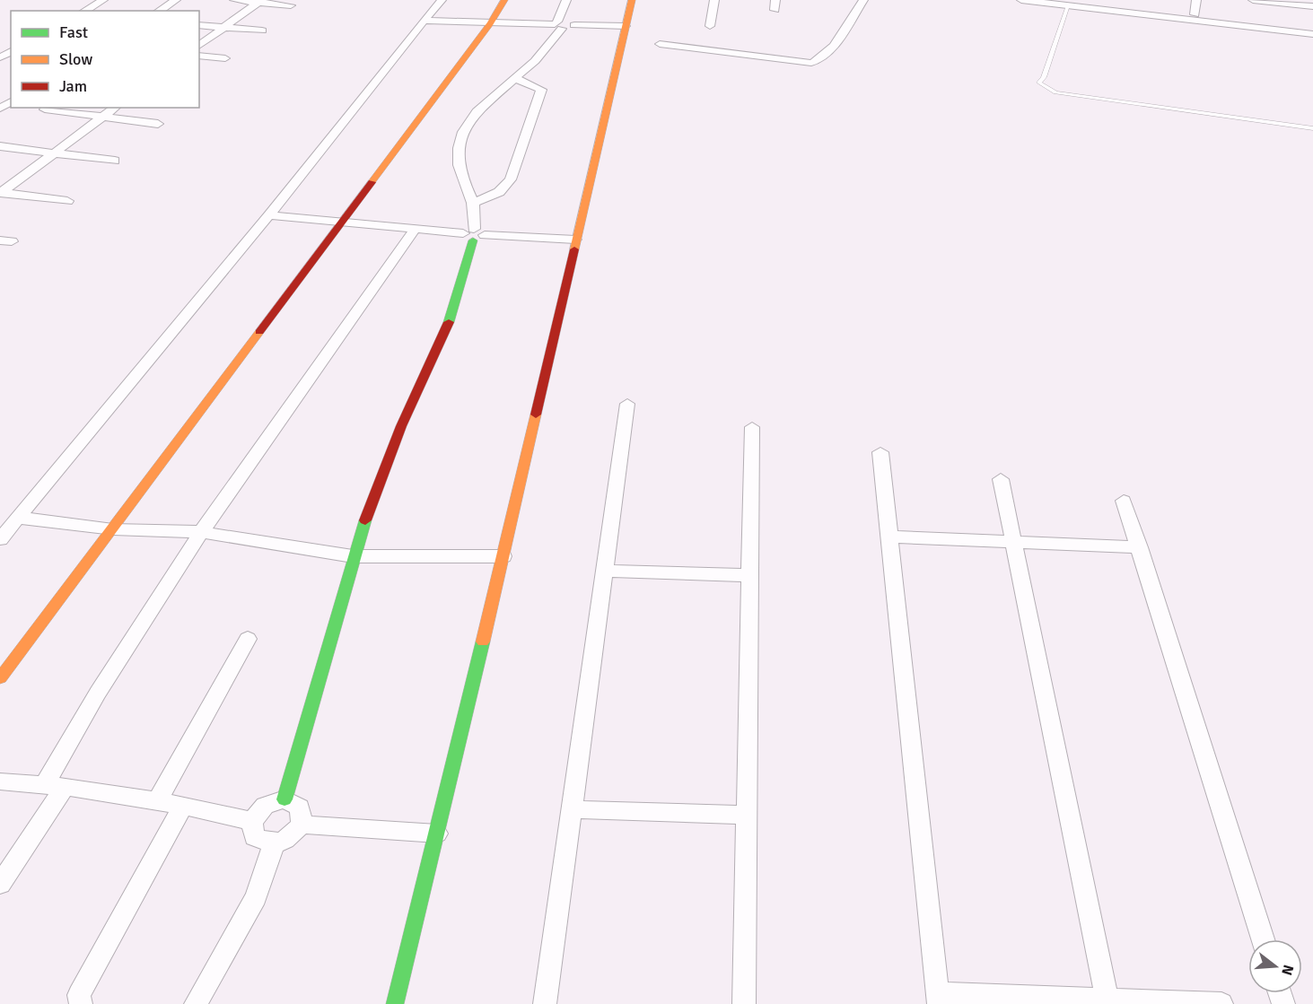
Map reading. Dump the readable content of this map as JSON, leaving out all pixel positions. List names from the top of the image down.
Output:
{
  "legend": ["Fast", "Slow", "Jam"],
  "north": "right"
}
